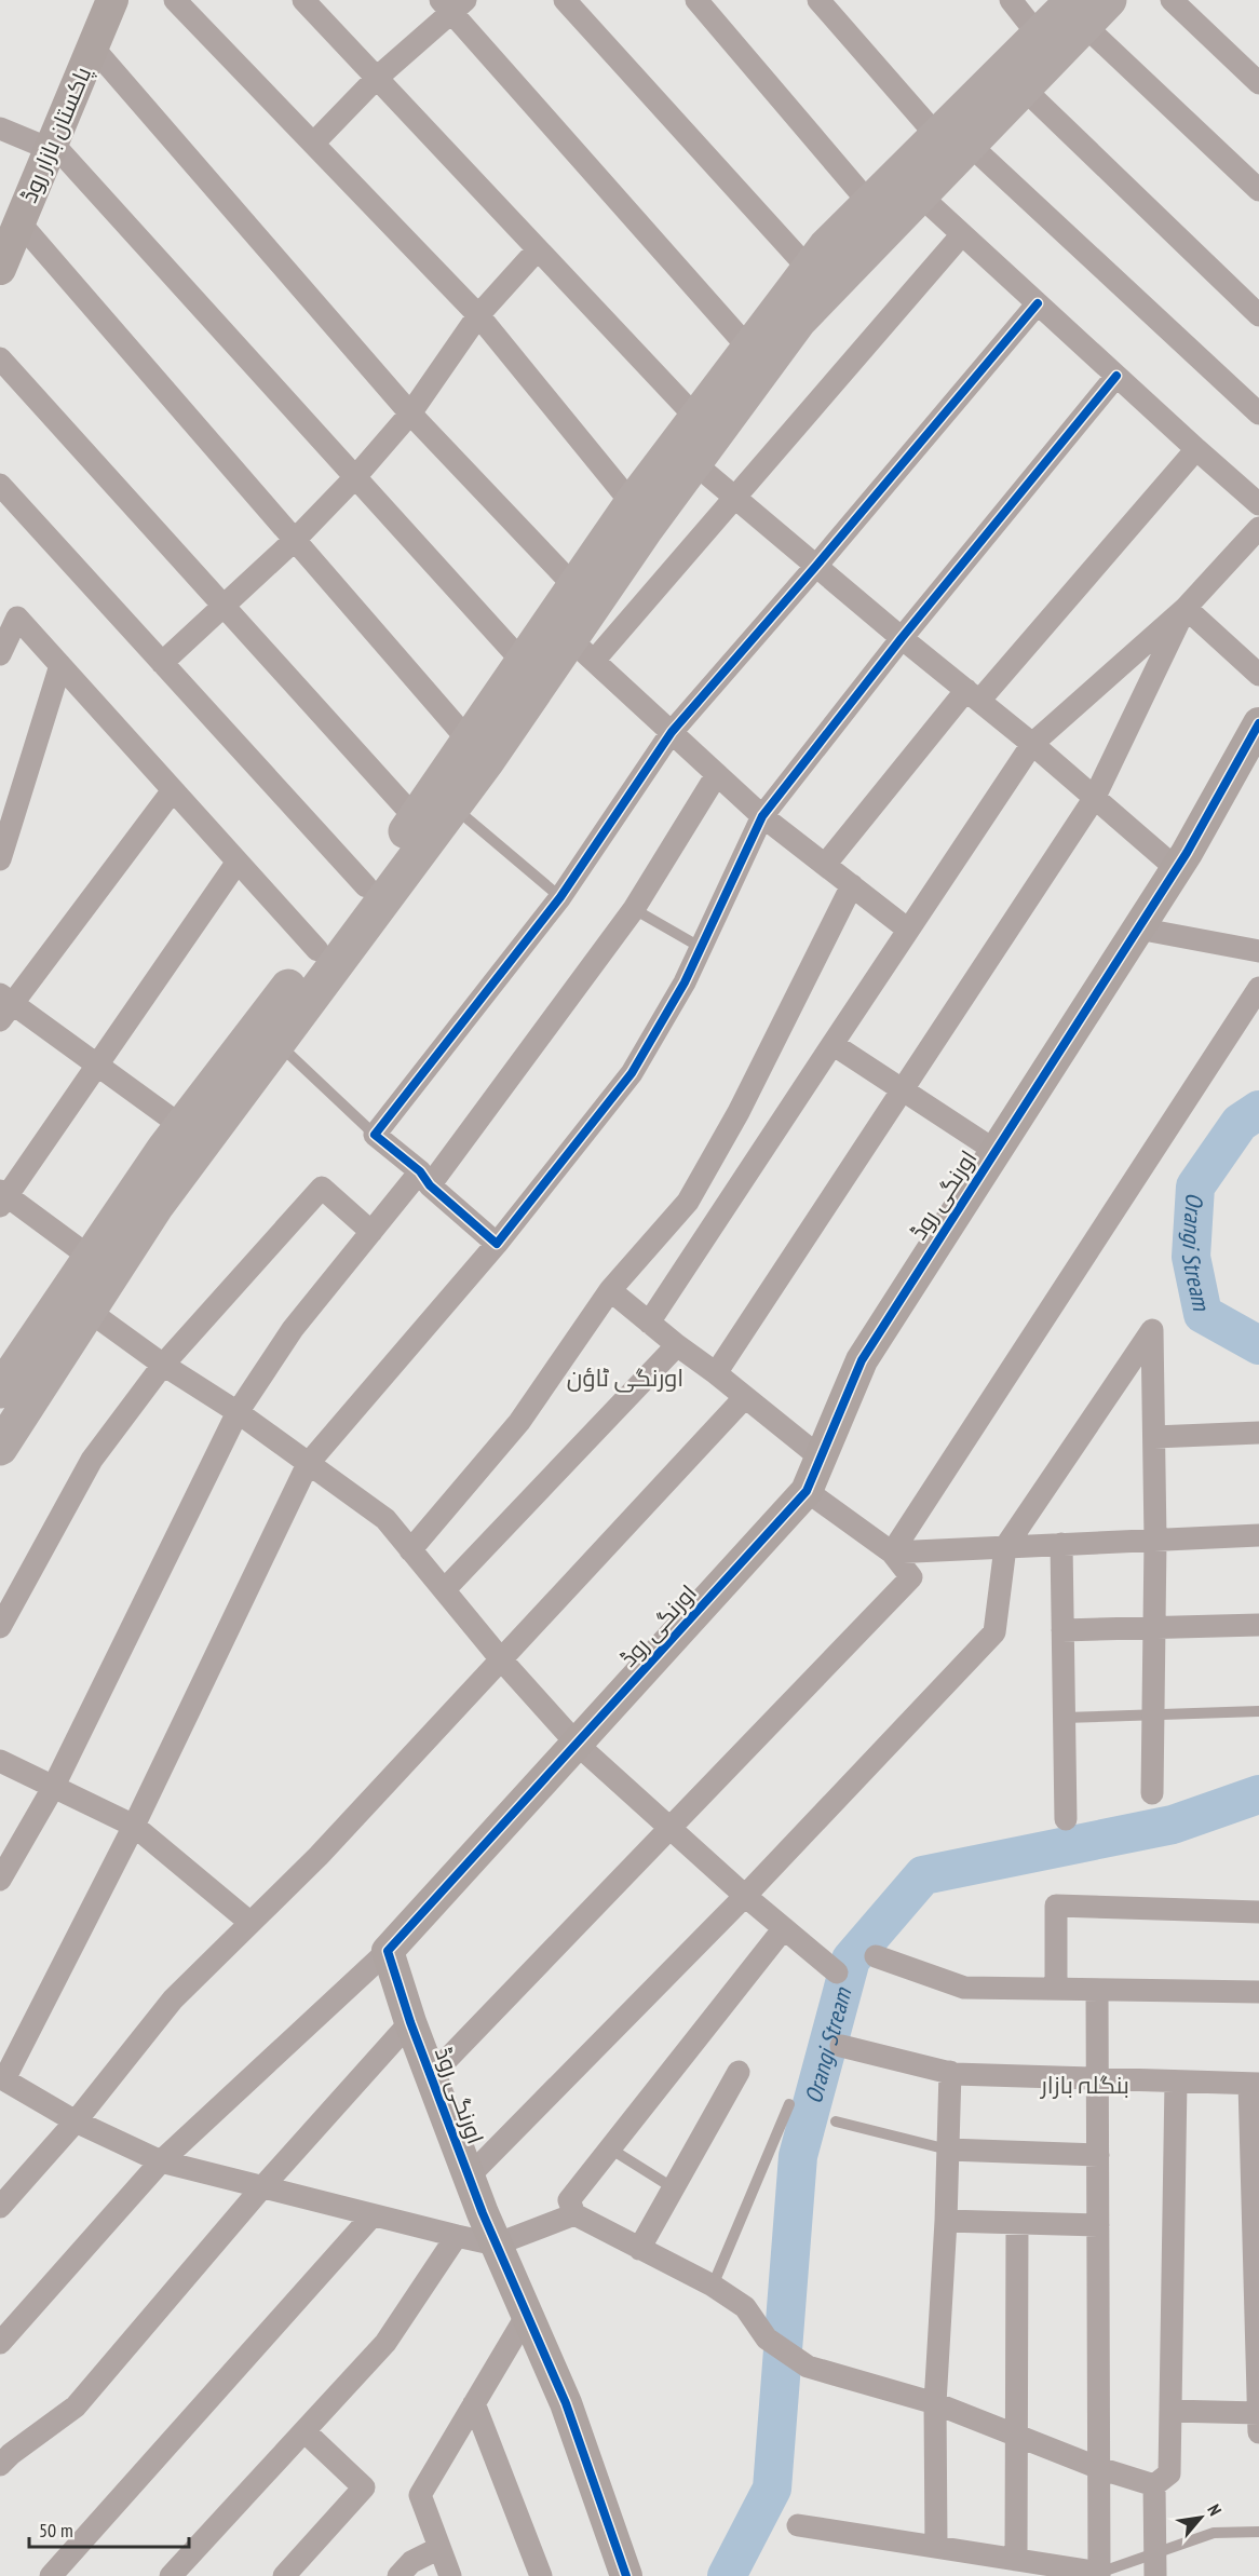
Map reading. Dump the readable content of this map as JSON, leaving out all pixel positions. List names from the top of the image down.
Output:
{
  "streets": {
    "street": ["پاکستان بازار روڈ", "اورنگی روڈ"]
  },
  "districts": ["اورنگی ٹاؤن", "بنگلہ بازار"],
  "water": ["Orangi Stream"],
  "scale_bar": "50 m",
  "north": "top right"
}
